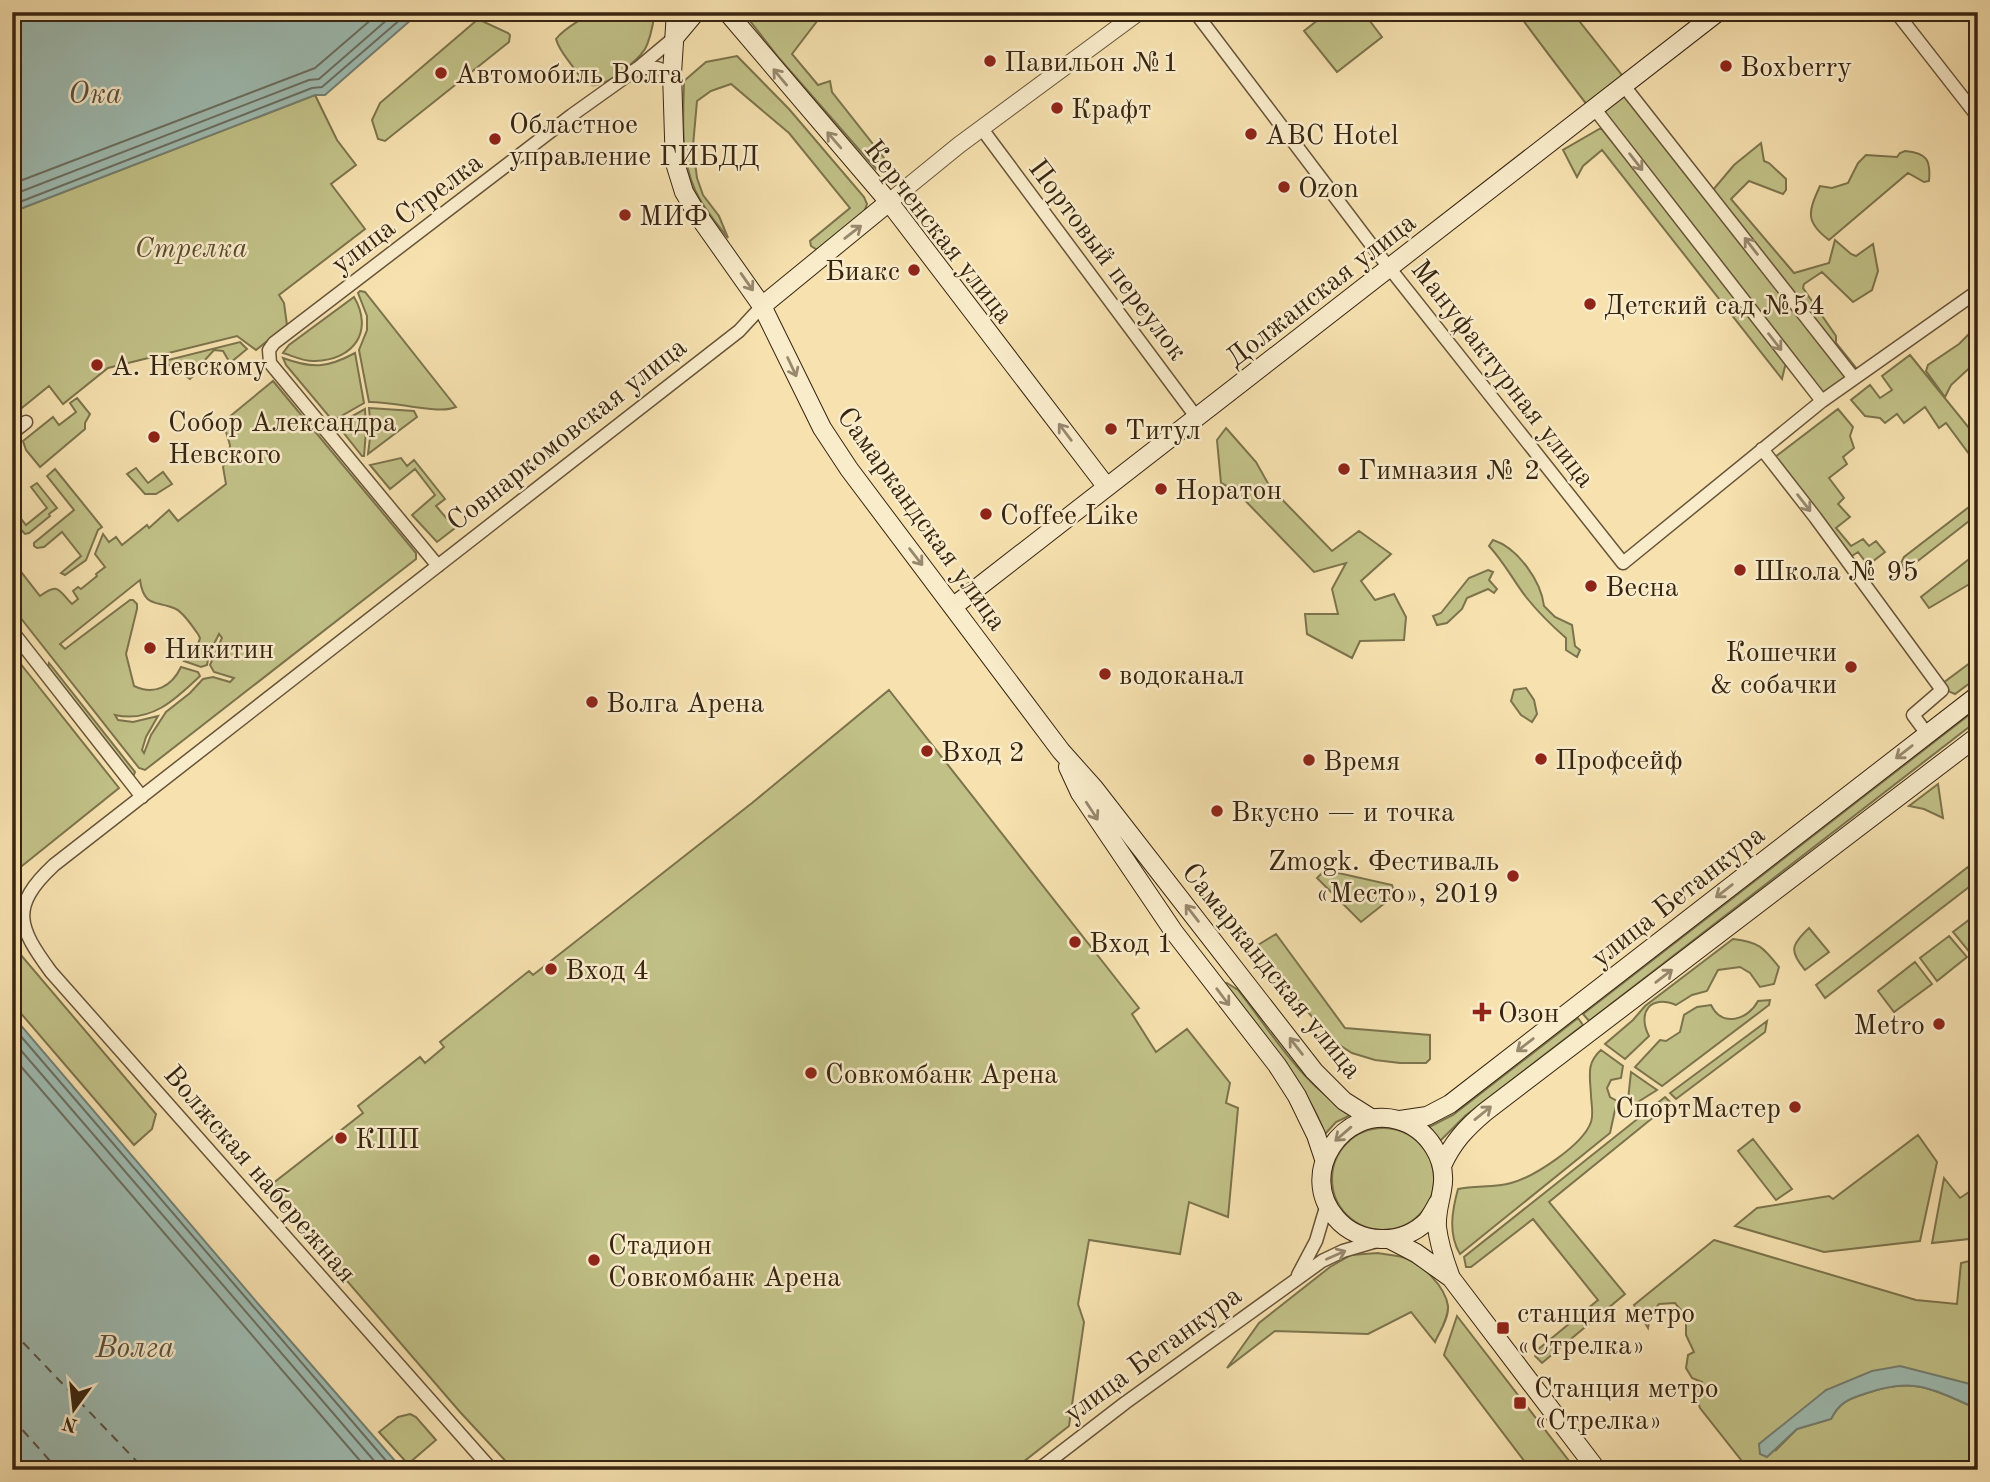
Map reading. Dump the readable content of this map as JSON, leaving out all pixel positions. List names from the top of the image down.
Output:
{
  "streets": {
    "main road": [
      "Керченская улица",
      "Должанская улица",
      "Совнаркомовская улица",
      "Самаркандская улица",
      "улица Бетанкура"
    ],
    "street": [
      "улица Стрелка",
      "Портовый переулок",
      "Мануфактурная улица",
      "Волжская набережная"
    ]
  },
  "crossings": [
    ["улица Стрелка", "Совнаркомовская улица"],
    ["улица Стрелка", "Самаркандская улица"],
    ["Керченская улица", "Должанская улица"],
    ["Керченская улица", "Совнаркомовская улица"],
    ["Портовый переулок", "Должанская улица"],
    ["Портовый переулок", "Совнаркомовская улица"],
    ["Должанская улица", "Мануфактурная улица"],
    ["Должанская улица", "Самаркандская улица"],
    ["Совнаркомовская улица", "Самаркандская улица"],
    ["Совнаркомовская улица", "Волжская набережная"],
    ["Самаркандская улица", "улица Бетанкура"]
  ],
  "one_way": ["Керченская улица"],
  "water": ["Ока", "Волга"],
  "parks": ["Стрелка"],
  "places": {
    "other": [
      "Павильон №1",
      "Boxberry",
      "Автомобиль Волга",
      "Крафт",
      "ABC Hotel",
      "Областное управление ГИБДД",
      "Ozon",
      "МИФ",
      "Биакс",
      "Детский сад №54",
      "А. Невскому",
      "Титул",
      "Собор Александра Невского",
      "Гимназия № 2",
      "Норатон",
      "Coffee Like",
      "Школа № 95",
      "Весна",
      "Никитин",
      "Кошечки & собачки",
      "водоканал",
      "Волга Арена",
      "Вход 2",
      "Профсейф",
      "Время",
      "Вкусно — и точка",
      "Zmogk. Фестиваль «Место», 2019",
      "Вход 1",
      "Вход 4",
      "Metro",
      "Совкомбанк Арена",
      "СпортМастер",
      "КПП",
      "Стадион Совкомбанк Арена"
    ],
    "health": ["Озон"],
    "transit": ["станция метро «Стрелка»", "Станция метро «Стрелка»"]
  },
  "north": "bottom"
}
